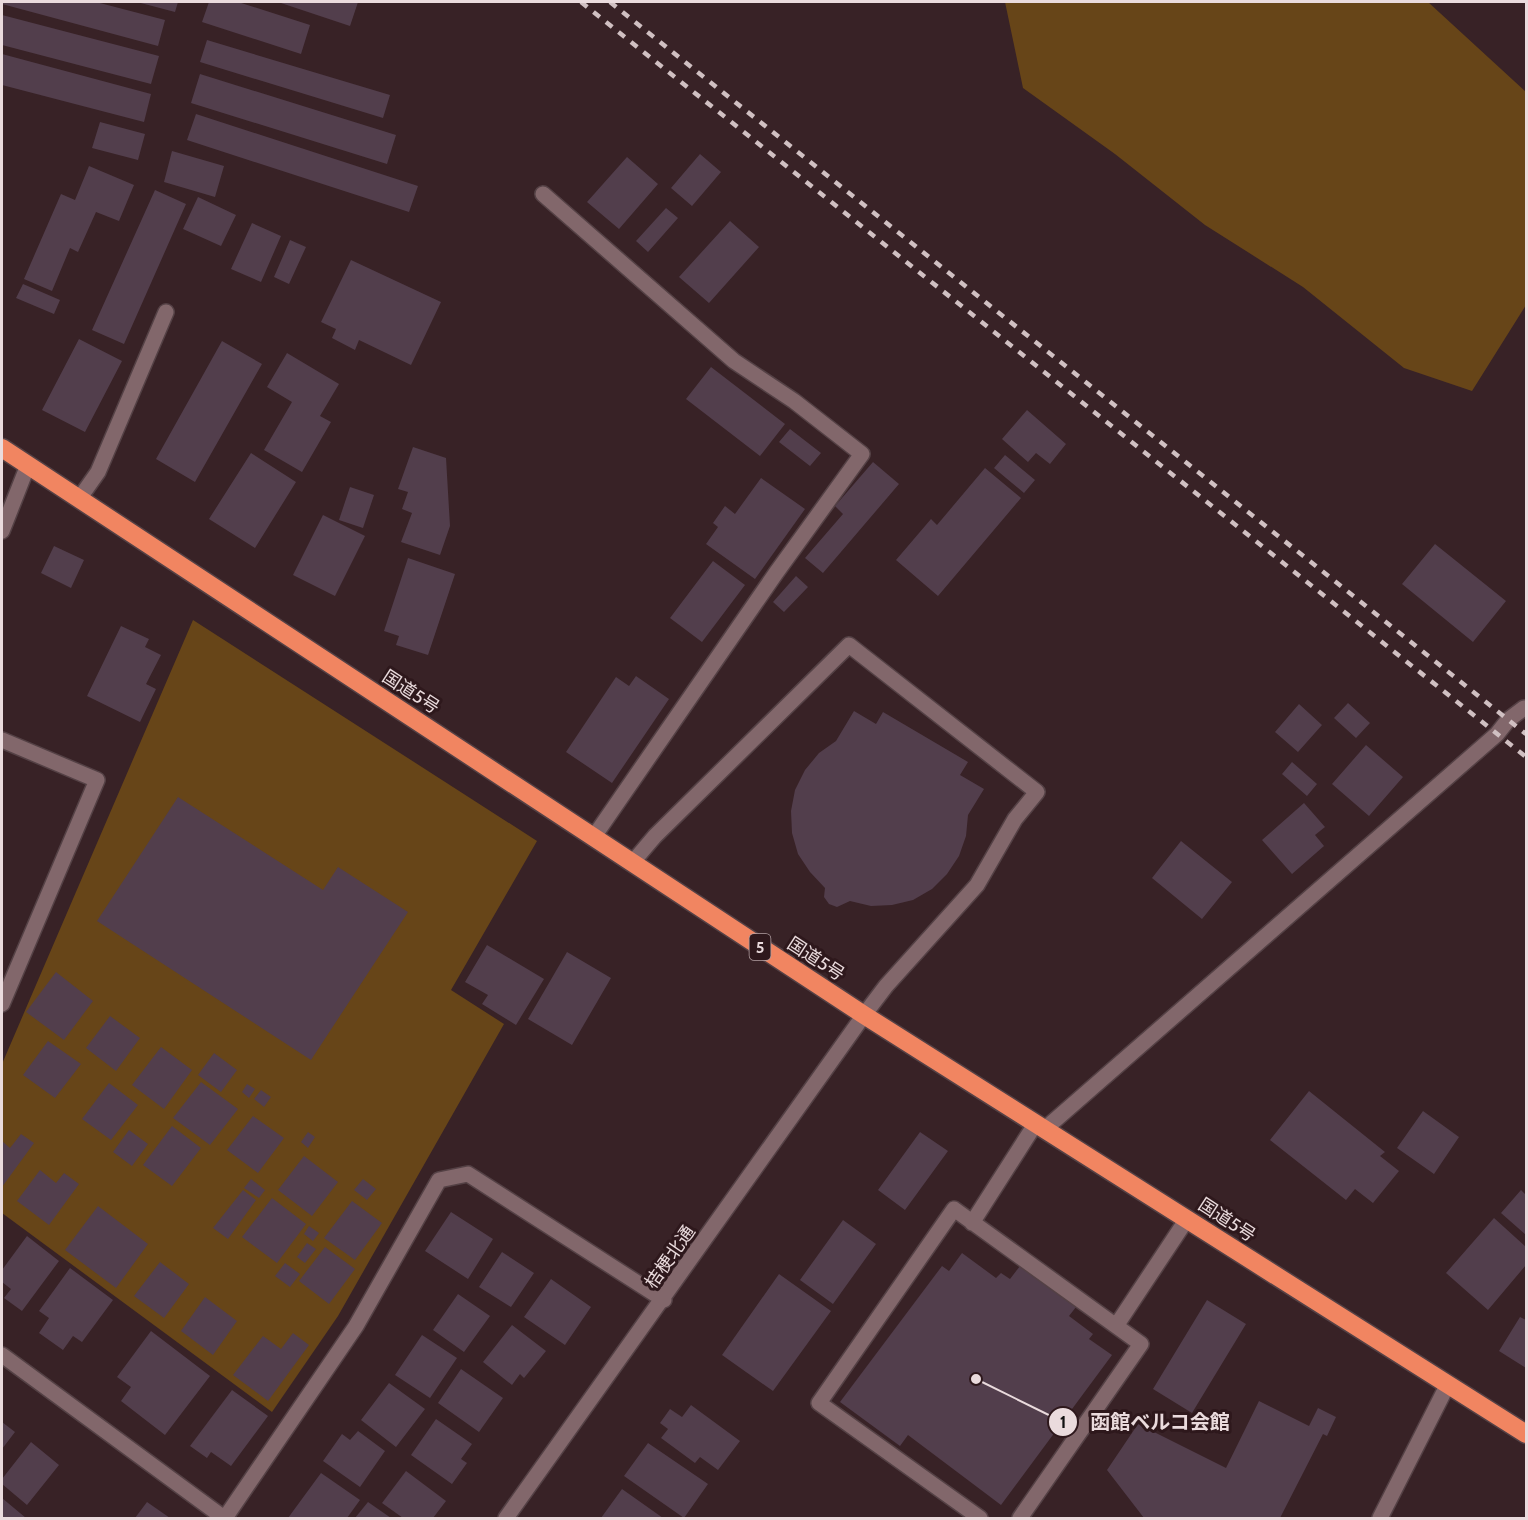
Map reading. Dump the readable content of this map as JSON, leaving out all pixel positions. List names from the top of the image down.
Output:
{
  "streets": {
    "highway": ["国道5号", "5"],
    "street": ["桔梗北通"]
  },
  "crossings": [
    ["国道5号", "桔梗北通"]
  ],
  "places": ["函館ベルコ会館"]
}
